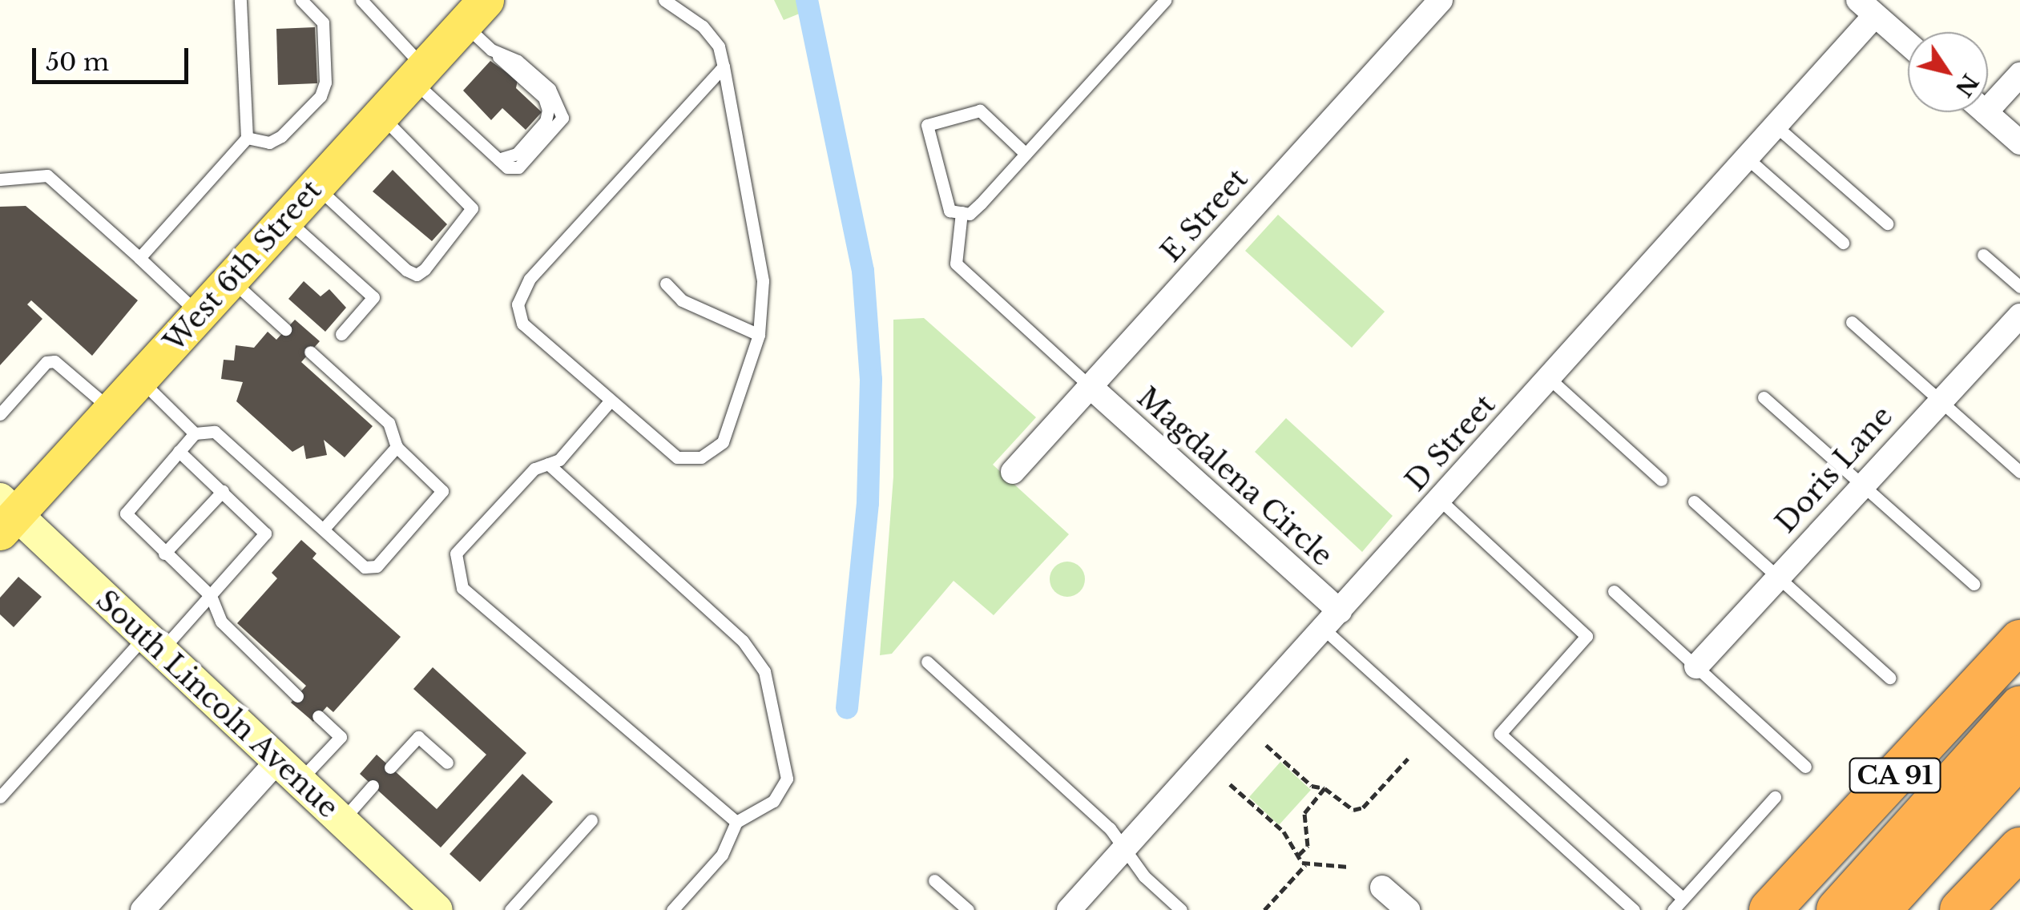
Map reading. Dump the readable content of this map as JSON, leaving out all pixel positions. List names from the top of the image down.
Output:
{
  "streets": {
    "highway": ["CA 91"],
    "main road": ["West 6th Street", "South Lincoln Avenue"],
    "street": [
      "E Street",
      "D Street",
      "Doris Lane",
      "Magdalena Circle"
    ]
  },
  "crossings": [
    ["E Street", "Magdalena Circle"],
    ["West 6th Street", "South Lincoln Avenue"],
    ["D Street", "Magdalena Circle"]
  ],
  "scale_bar": "50 m",
  "north": "bottom right"
}
